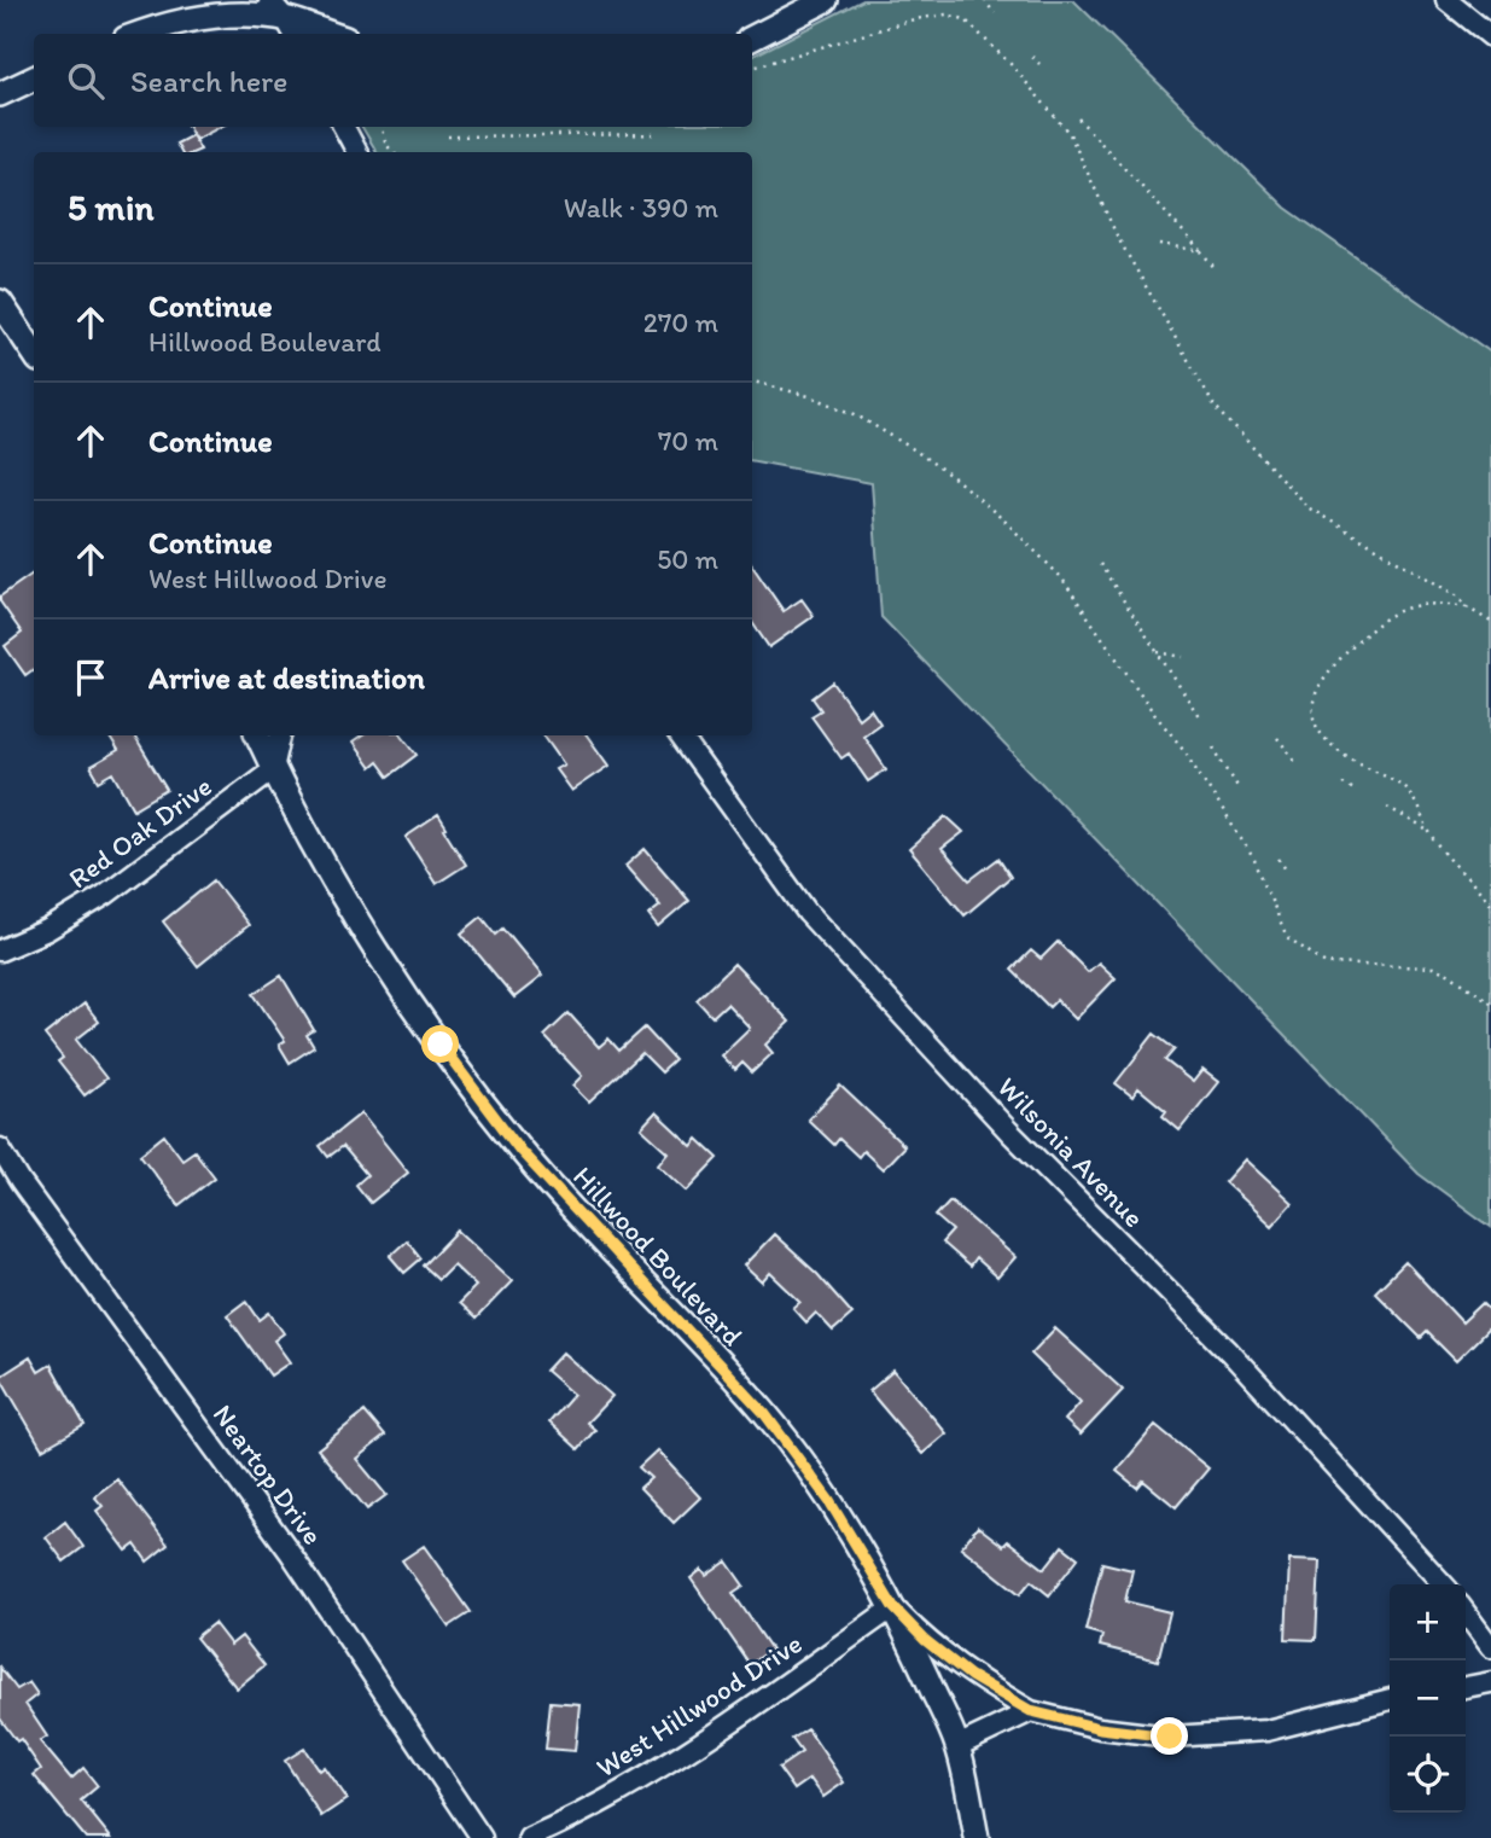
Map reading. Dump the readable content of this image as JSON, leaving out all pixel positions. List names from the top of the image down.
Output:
{
  "streets": {
    "street": [
      "Red Oak Drive",
      "Wilsonia Avenue",
      "Hillwood Boulevard",
      "Neartop Drive",
      "West Hillwood Drive"
    ]
  },
  "crossings": [
    ["Red Oak Drive", "Hillwood Boulevard"],
    ["Hillwood Boulevard", "West Hillwood Drive"]
  ],
  "page": {
    "search": "Search here",
    "heading": ["5 min", "Walk · 390 m"],
    "list": [
      ["Continue", "Hillwood Boulevard", "270 m"],
      ["Continue", "70 m"],
      ["Continue", "West Hillwood Drive", "50 m"],
      "Arrive at destination"
    ],
    "map_buttons": ["+", "−"]
  }
}
